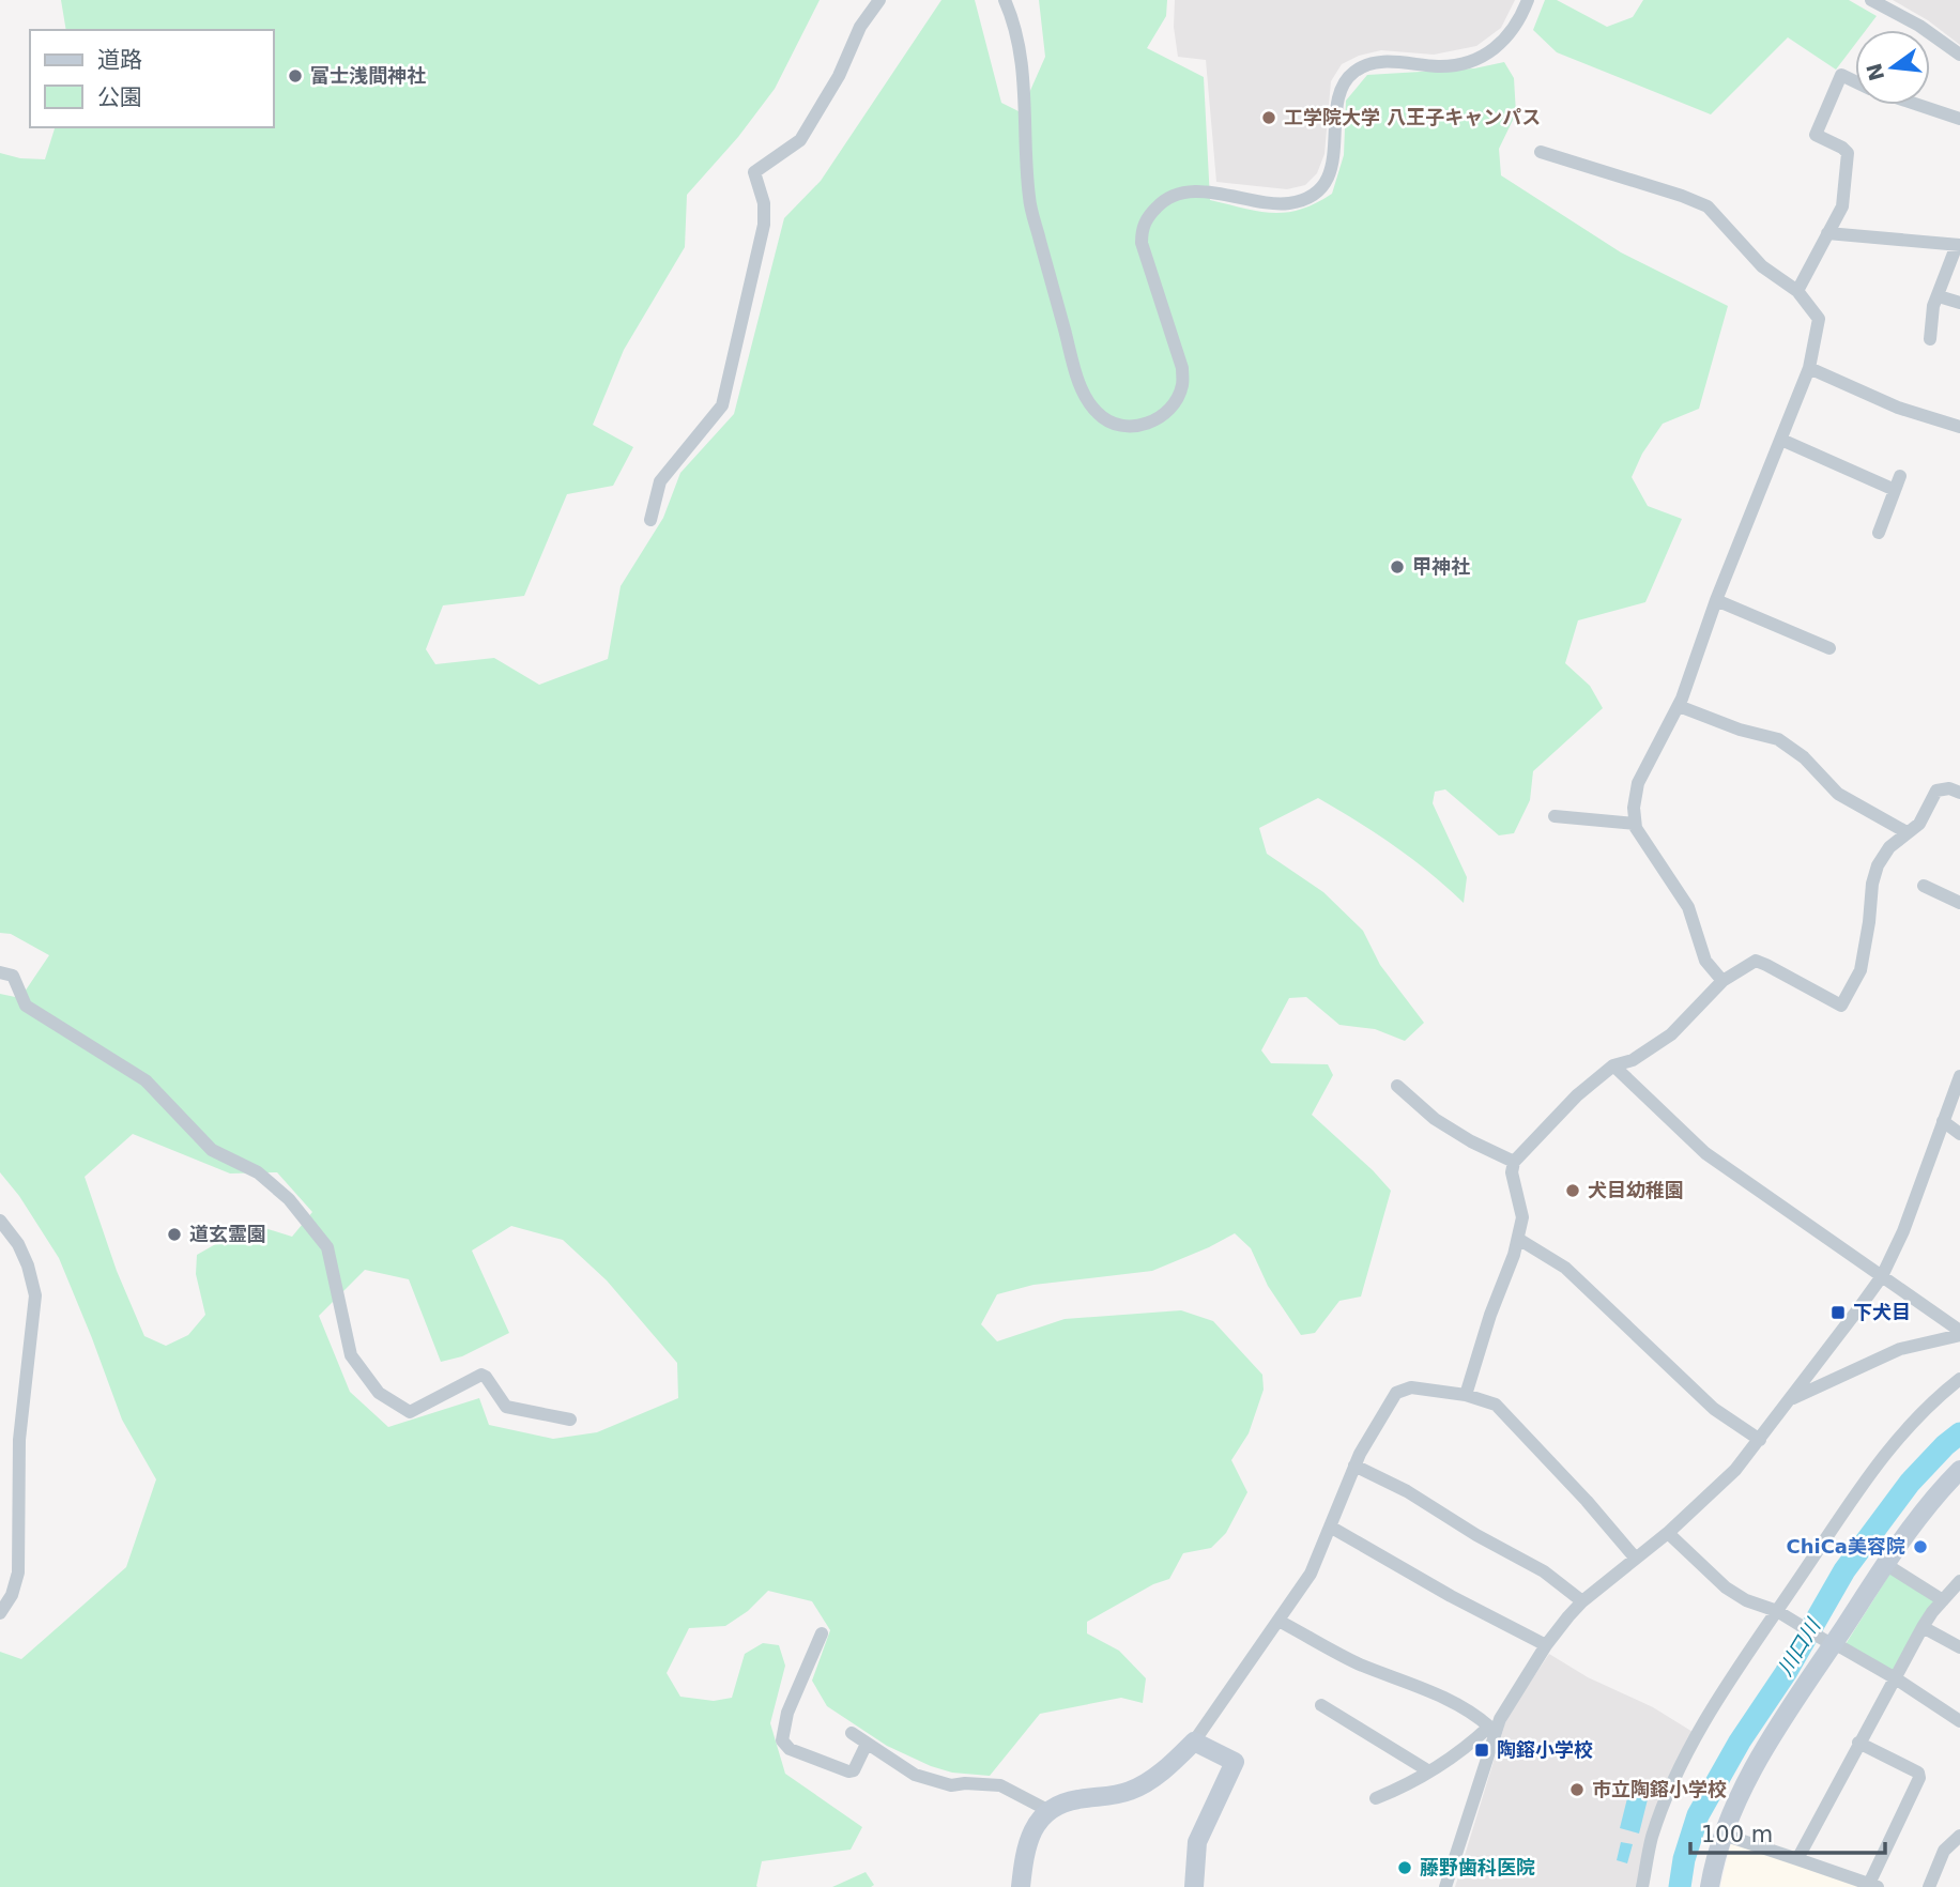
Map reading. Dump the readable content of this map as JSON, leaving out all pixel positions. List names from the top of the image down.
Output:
{
  "water": ["川口川"],
  "places": {
    "other": [
      "富士浅間神社",
      "工学院大学 八王子キャンパス",
      "甲神社",
      "犬目幼稚園",
      "道玄霊園",
      "ChiCa美容院",
      "市立陶鎔小学校",
      "藤野歯科医院"
    ],
    "transit": ["下犬目", "陶鎔小学校"]
  },
  "legend": ["道路", "公園"],
  "scale_bar": "100 m",
  "north": "left"
}
